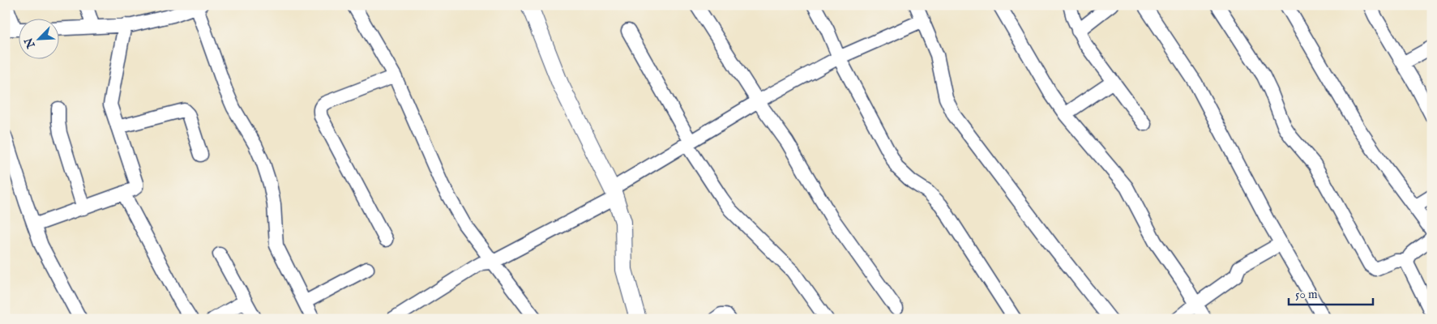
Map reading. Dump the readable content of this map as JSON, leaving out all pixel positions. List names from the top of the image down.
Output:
{
  "scale_bar": "50 m",
  "north": "bottom left"
}
